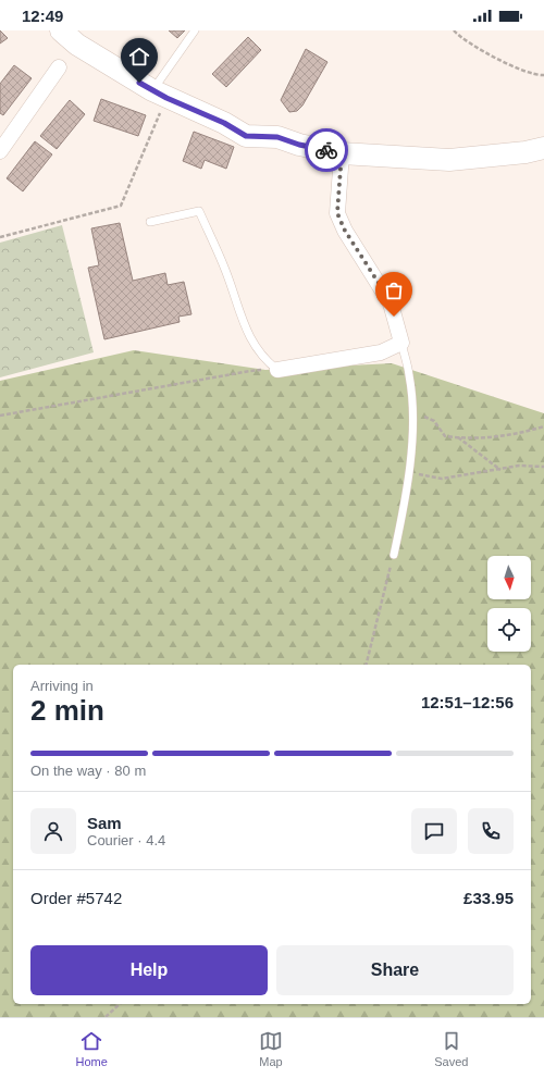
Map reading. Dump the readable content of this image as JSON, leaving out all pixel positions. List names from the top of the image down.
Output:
{
  "north": "bottom",
  "page": {
    "status": "12:49",
    "heading": ["2 min", "Arriving in", "12:51–12:56"],
    "panel": [
      "Sam",
      "Courier · 4.4",
      "Order #5742",
      "£33.95"
    ],
    "bar": "On the way · 80 m",
    "buttons": ["Help", "Share"],
    "tabs": ["Home", "Map", "Saved"]
  }
}
